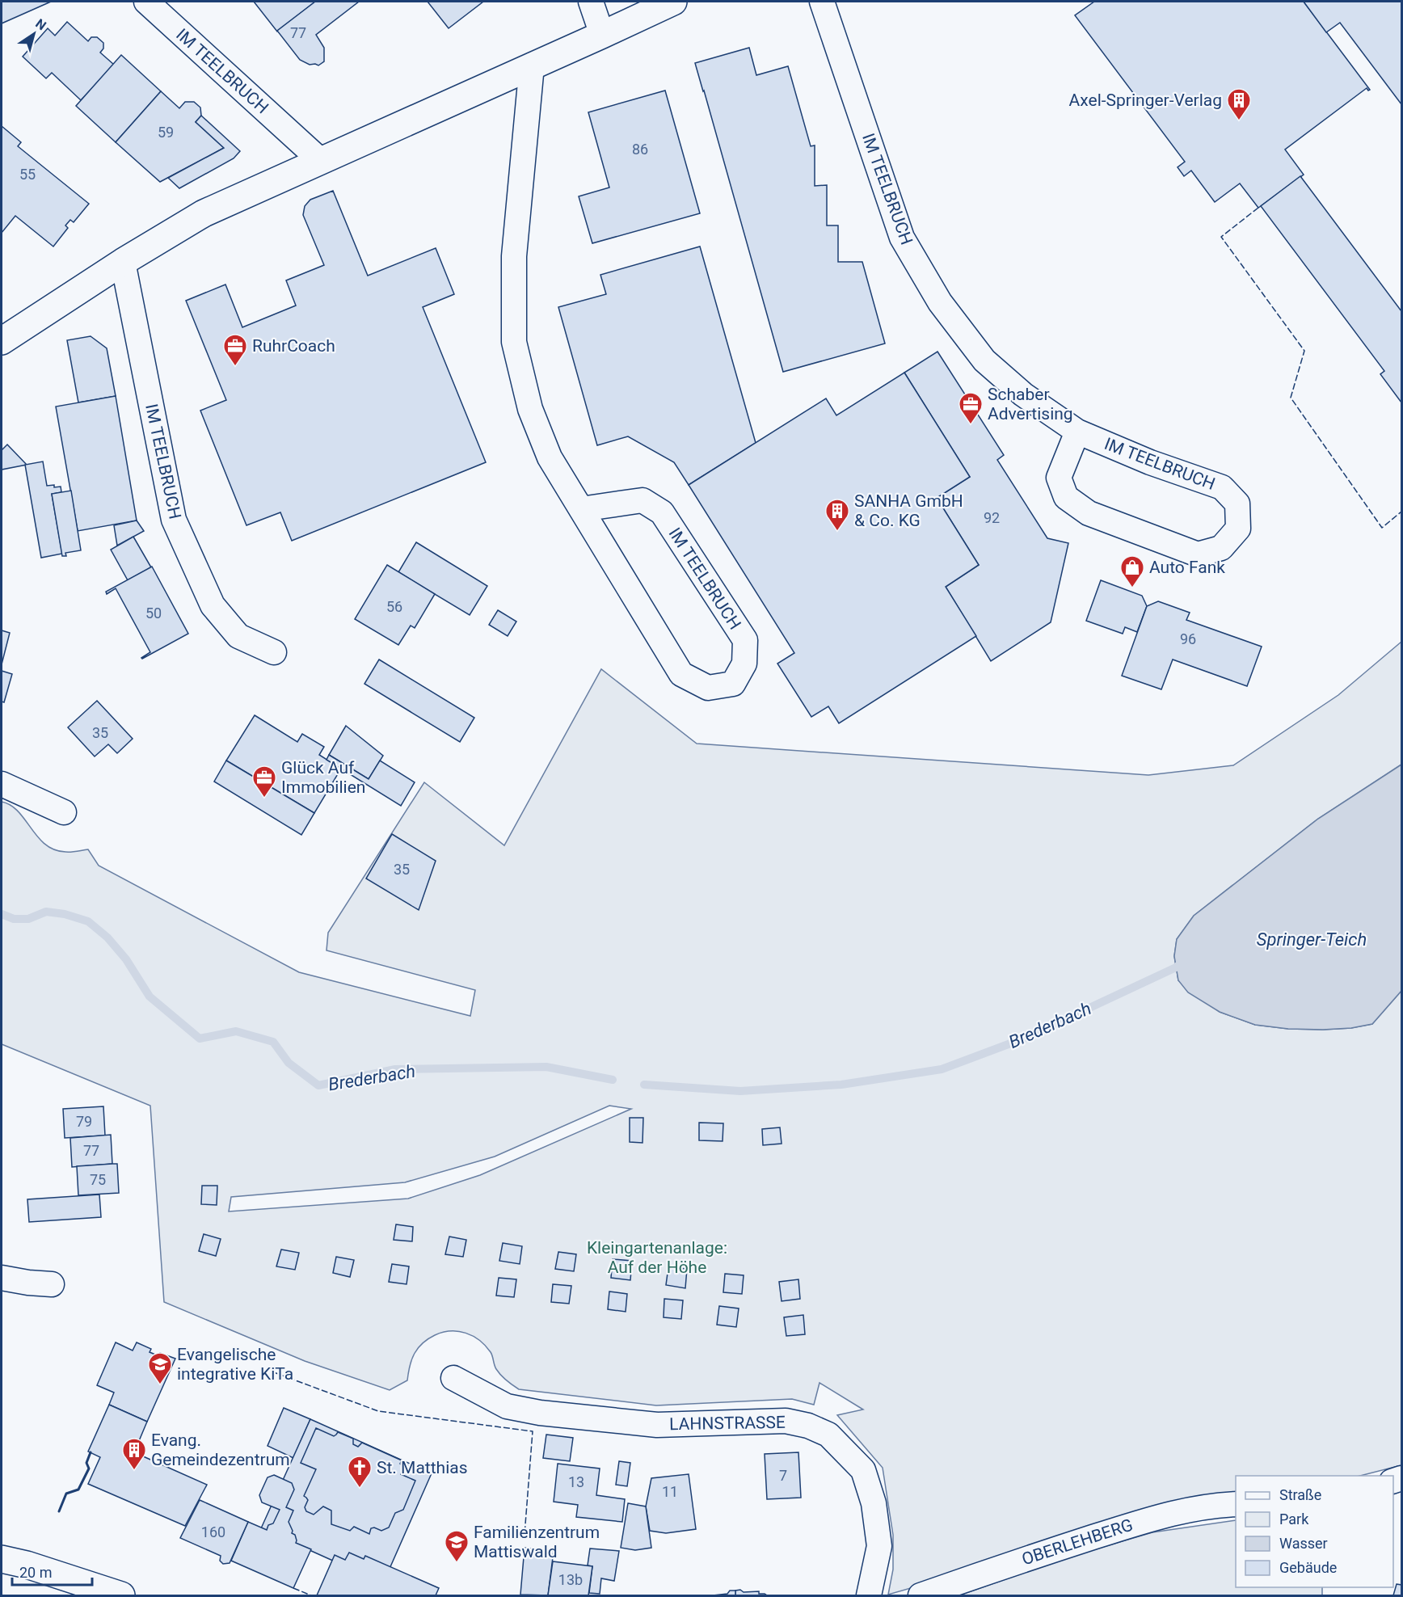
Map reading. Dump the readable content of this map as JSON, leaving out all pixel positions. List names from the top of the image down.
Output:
{
  "streets": {
    "street": ["IM TEELBRUCH", "LAHNSTRASSE", "OBERLEHBERG"]
  },
  "water": ["Springer-Teich", "Brederbach"],
  "parks": ["Kleingartenanlage: Auf der Höhe"],
  "places": {
    "building": ["Axel-Springer-Verlag", "SANHA GmbH & Co. KG", "Evang. Gemeindezentrum"],
    "office": ["RuhrCoach", "Schaber Advertising", "Glück Auf Immobilien"],
    "shop": ["Auto Fank"],
    "school or university": ["Evangelische integrative KiTa", "Familienzentrum Mattiswald"],
    "church": ["St. Matthias"]
  },
  "house_numbers": [
    "77",
    "59",
    "86",
    "55",
    "92",
    "56",
    "50",
    "96",
    "35",
    "35",
    "79",
    "77",
    "75",
    "7",
    "13",
    "11",
    "160",
    "13b"
  ],
  "legend": [
    "Straße",
    "Park",
    "Wasser",
    "Gebäude"
  ],
  "scale_bar": "20 m",
  "north": "top right"
}
